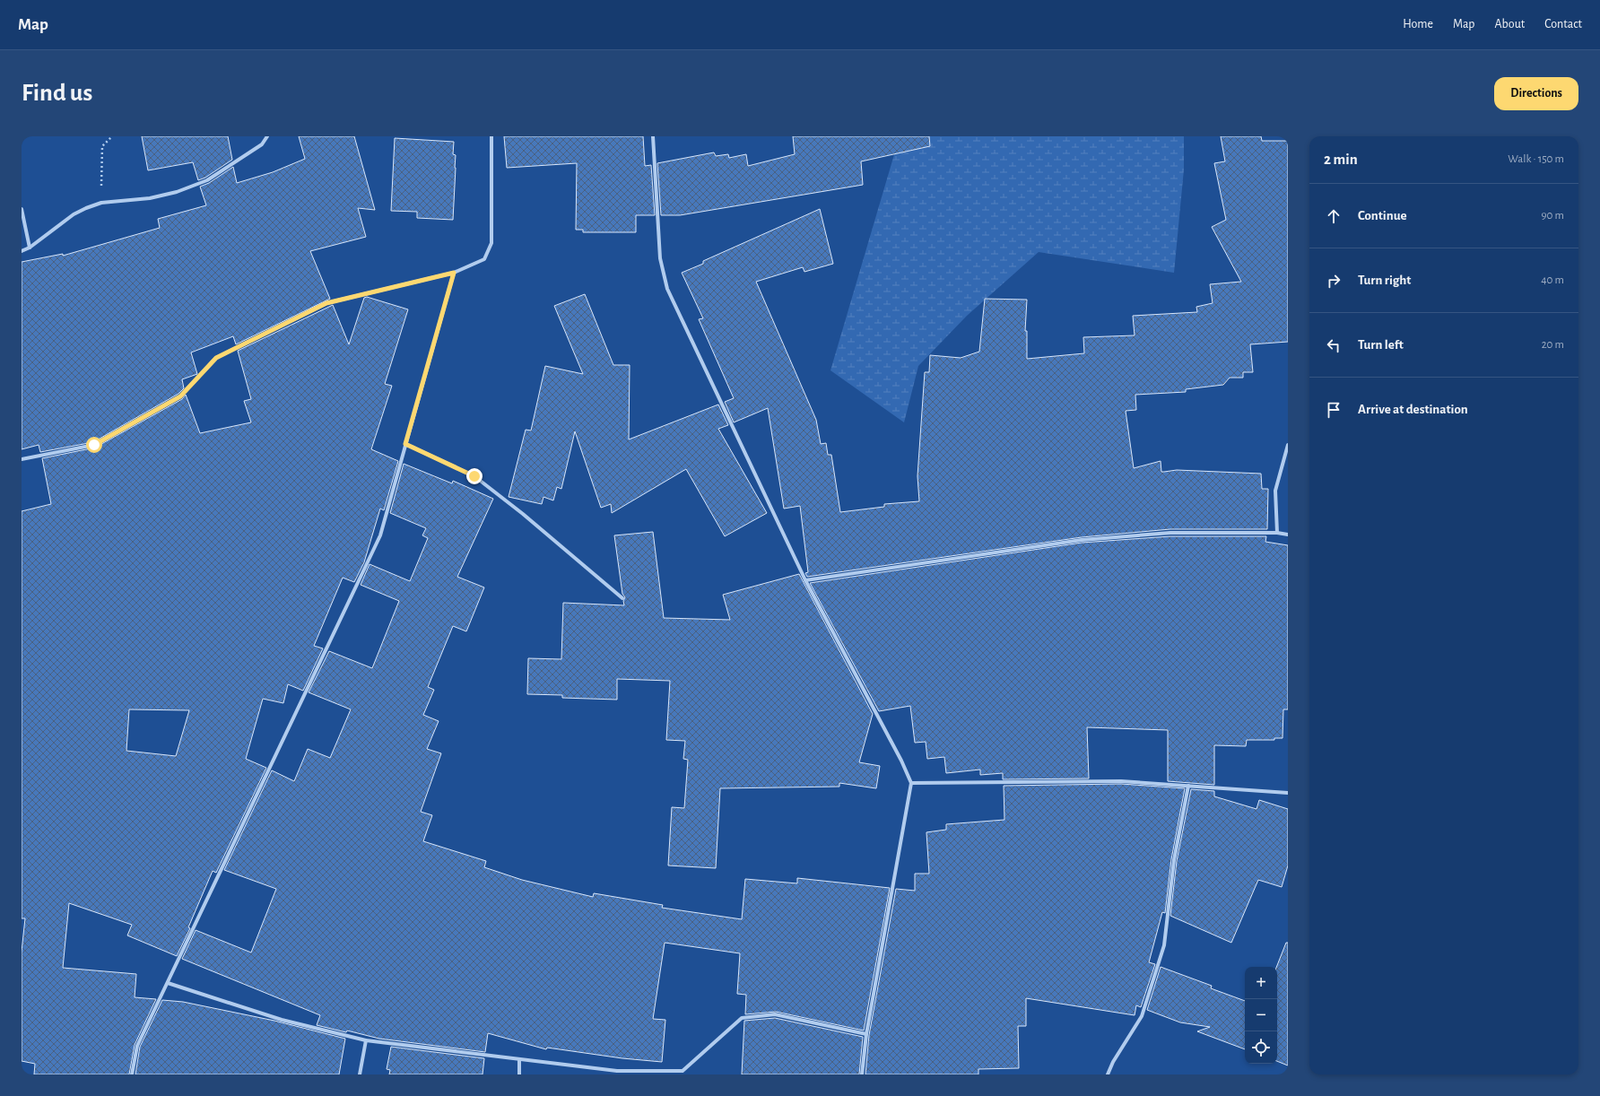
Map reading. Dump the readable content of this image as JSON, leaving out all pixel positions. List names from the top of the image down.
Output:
{
  "page": {
    "header": "Map",
    "nav": [
      "Home",
      "Map",
      "About",
      "Contact"
    ],
    "buttons": "Directions",
    "title": "Find us",
    "heading": ["2 min", "Walk · 150 m"],
    "list": [
      ["Continue", "90 m"],
      ["Turn right", "40 m"],
      ["Turn left", "20 m"],
      "Arrive at destination"
    ],
    "map_buttons": ["+", "−"]
  }
}
